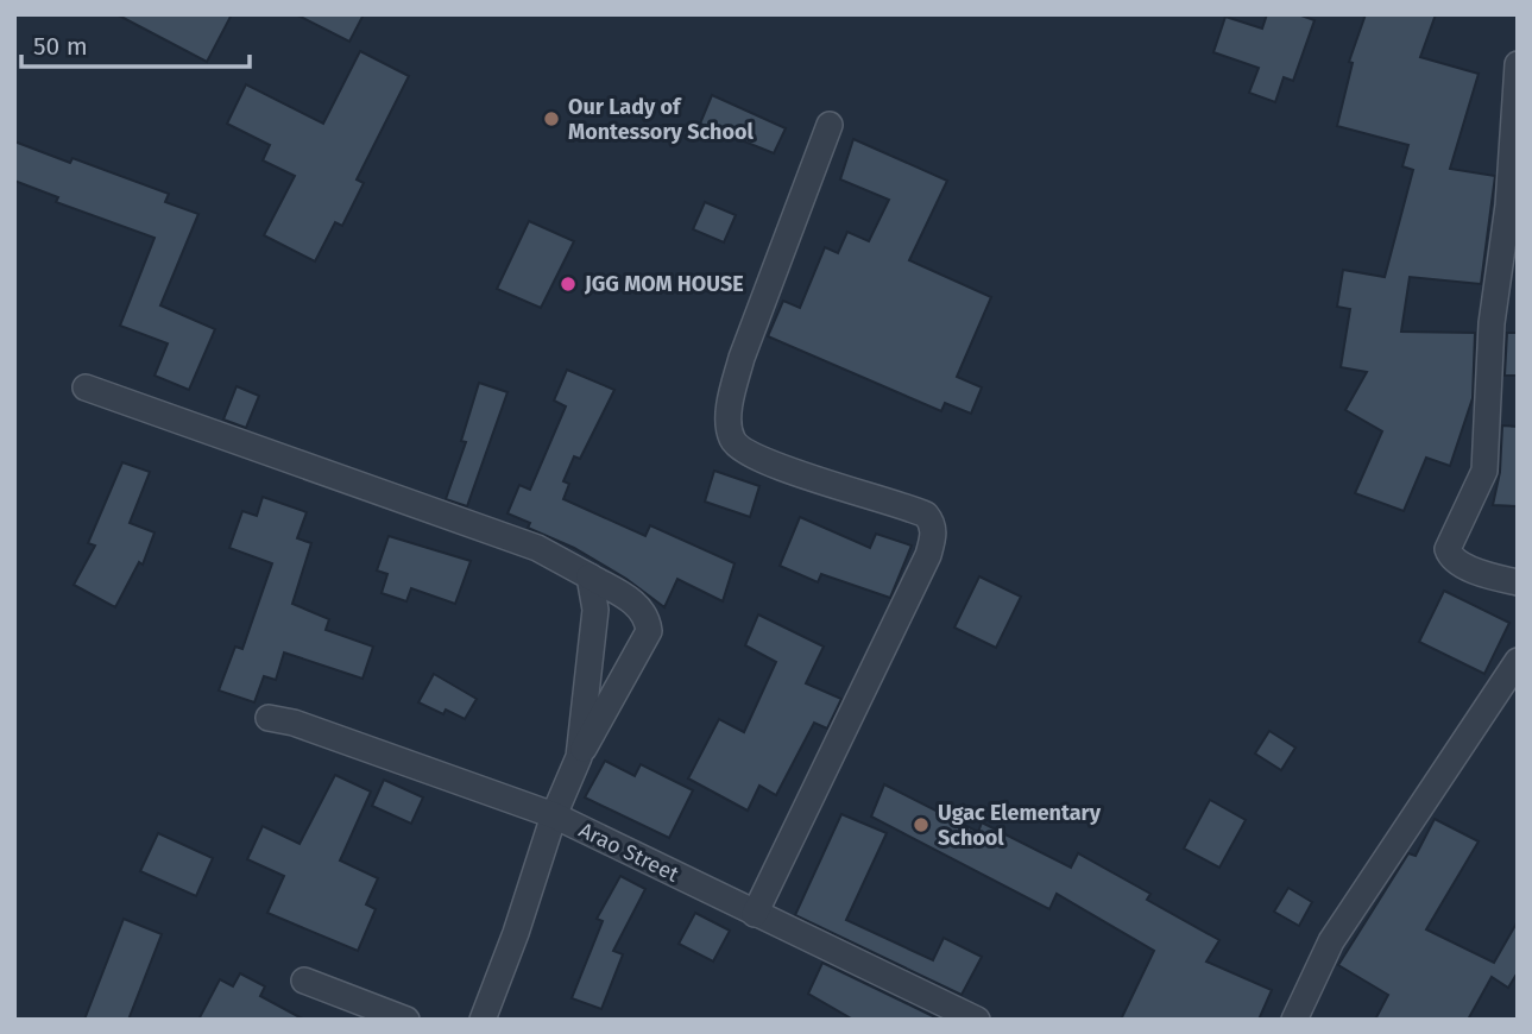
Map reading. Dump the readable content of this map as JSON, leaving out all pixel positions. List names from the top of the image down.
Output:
{
  "streets": {
    "street": ["Arao Street"]
  },
  "places": ["Our Lady of Montessory School", "JGG MOM HOUSE", "Ugac Elementary School"],
  "scale_bar": "50 m"
}
